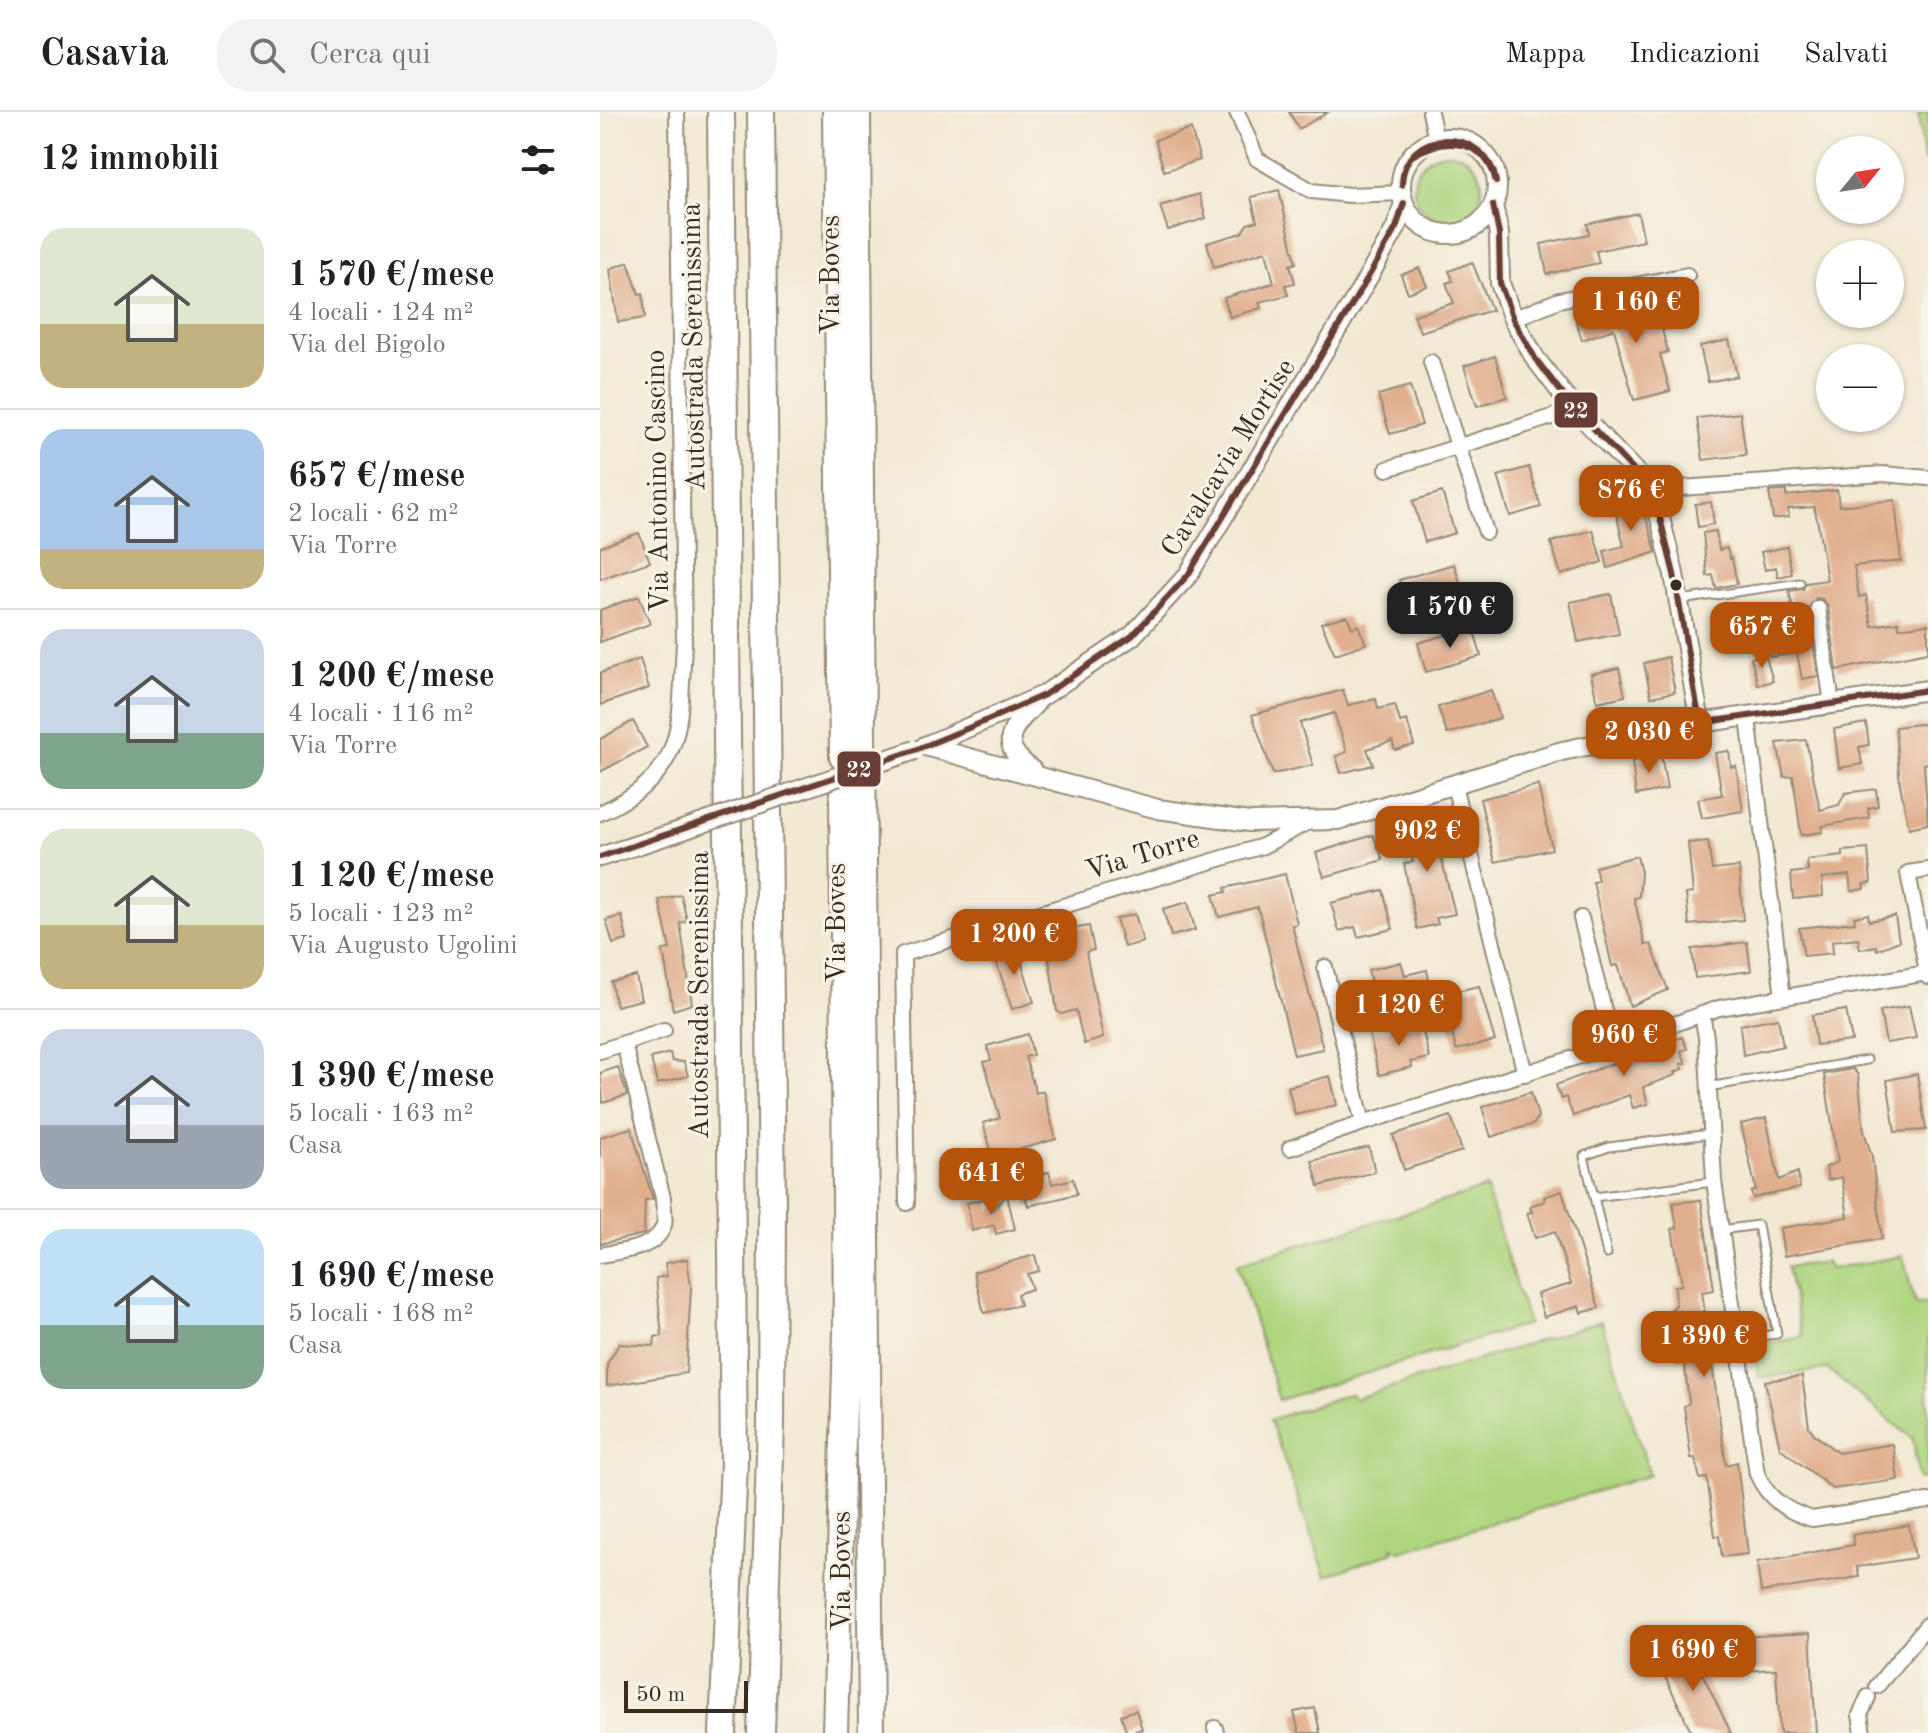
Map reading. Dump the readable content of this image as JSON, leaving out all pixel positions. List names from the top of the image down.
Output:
{
  "streets": {
    "highway": ["Via Boves", "Autostrada Serenissima"],
    "street": ["Cavalcavia Mortise", "Via Antonino Cascino", "Via Torre"]
  },
  "lines": ["transit line 22"],
  "scale_bar": "50 m",
  "north": "top right",
  "page": {
    "header": "Casavia",
    "search": "Cerca qui",
    "nav": ["Mappa", "Indicazioni", "Salvati"],
    "heading": "12 immobili",
    "map_buttons": ["+", "−"],
    "list": [
      {
        "name": "1 570 €/mese",
        "note": "4 locali · 124 m² · Via del Bigolo"
      },
      {
        "name": "657 €/mese",
        "note": "2 locali · 62 m² · Via Torre"
      },
      {
        "name": "1 200 €/mese",
        "note": "4 locali · 116 m² · Via Torre"
      },
      {
        "name": "1 120 €/mese",
        "note": "5 locali · 123 m² · Via Augusto Ugolini"
      },
      {
        "name": "1 390 €/mese",
        "note": "5 locali · 163 m² · Casa"
      },
      {
        "name": "1 690 €/mese",
        "note": "5 locali · 168 m² · Casa"
      }
    ],
    "price": [
      "1 160 €",
      "876 €",
      "1 570 €",
      "657 €",
      "2 030 €",
      "902 €",
      "1 200 €",
      "1 120 €",
      "960 €",
      "641 €",
      "1 390 €",
      "1 690 €"
    ],
    "scale": "50 m"
  }
}
